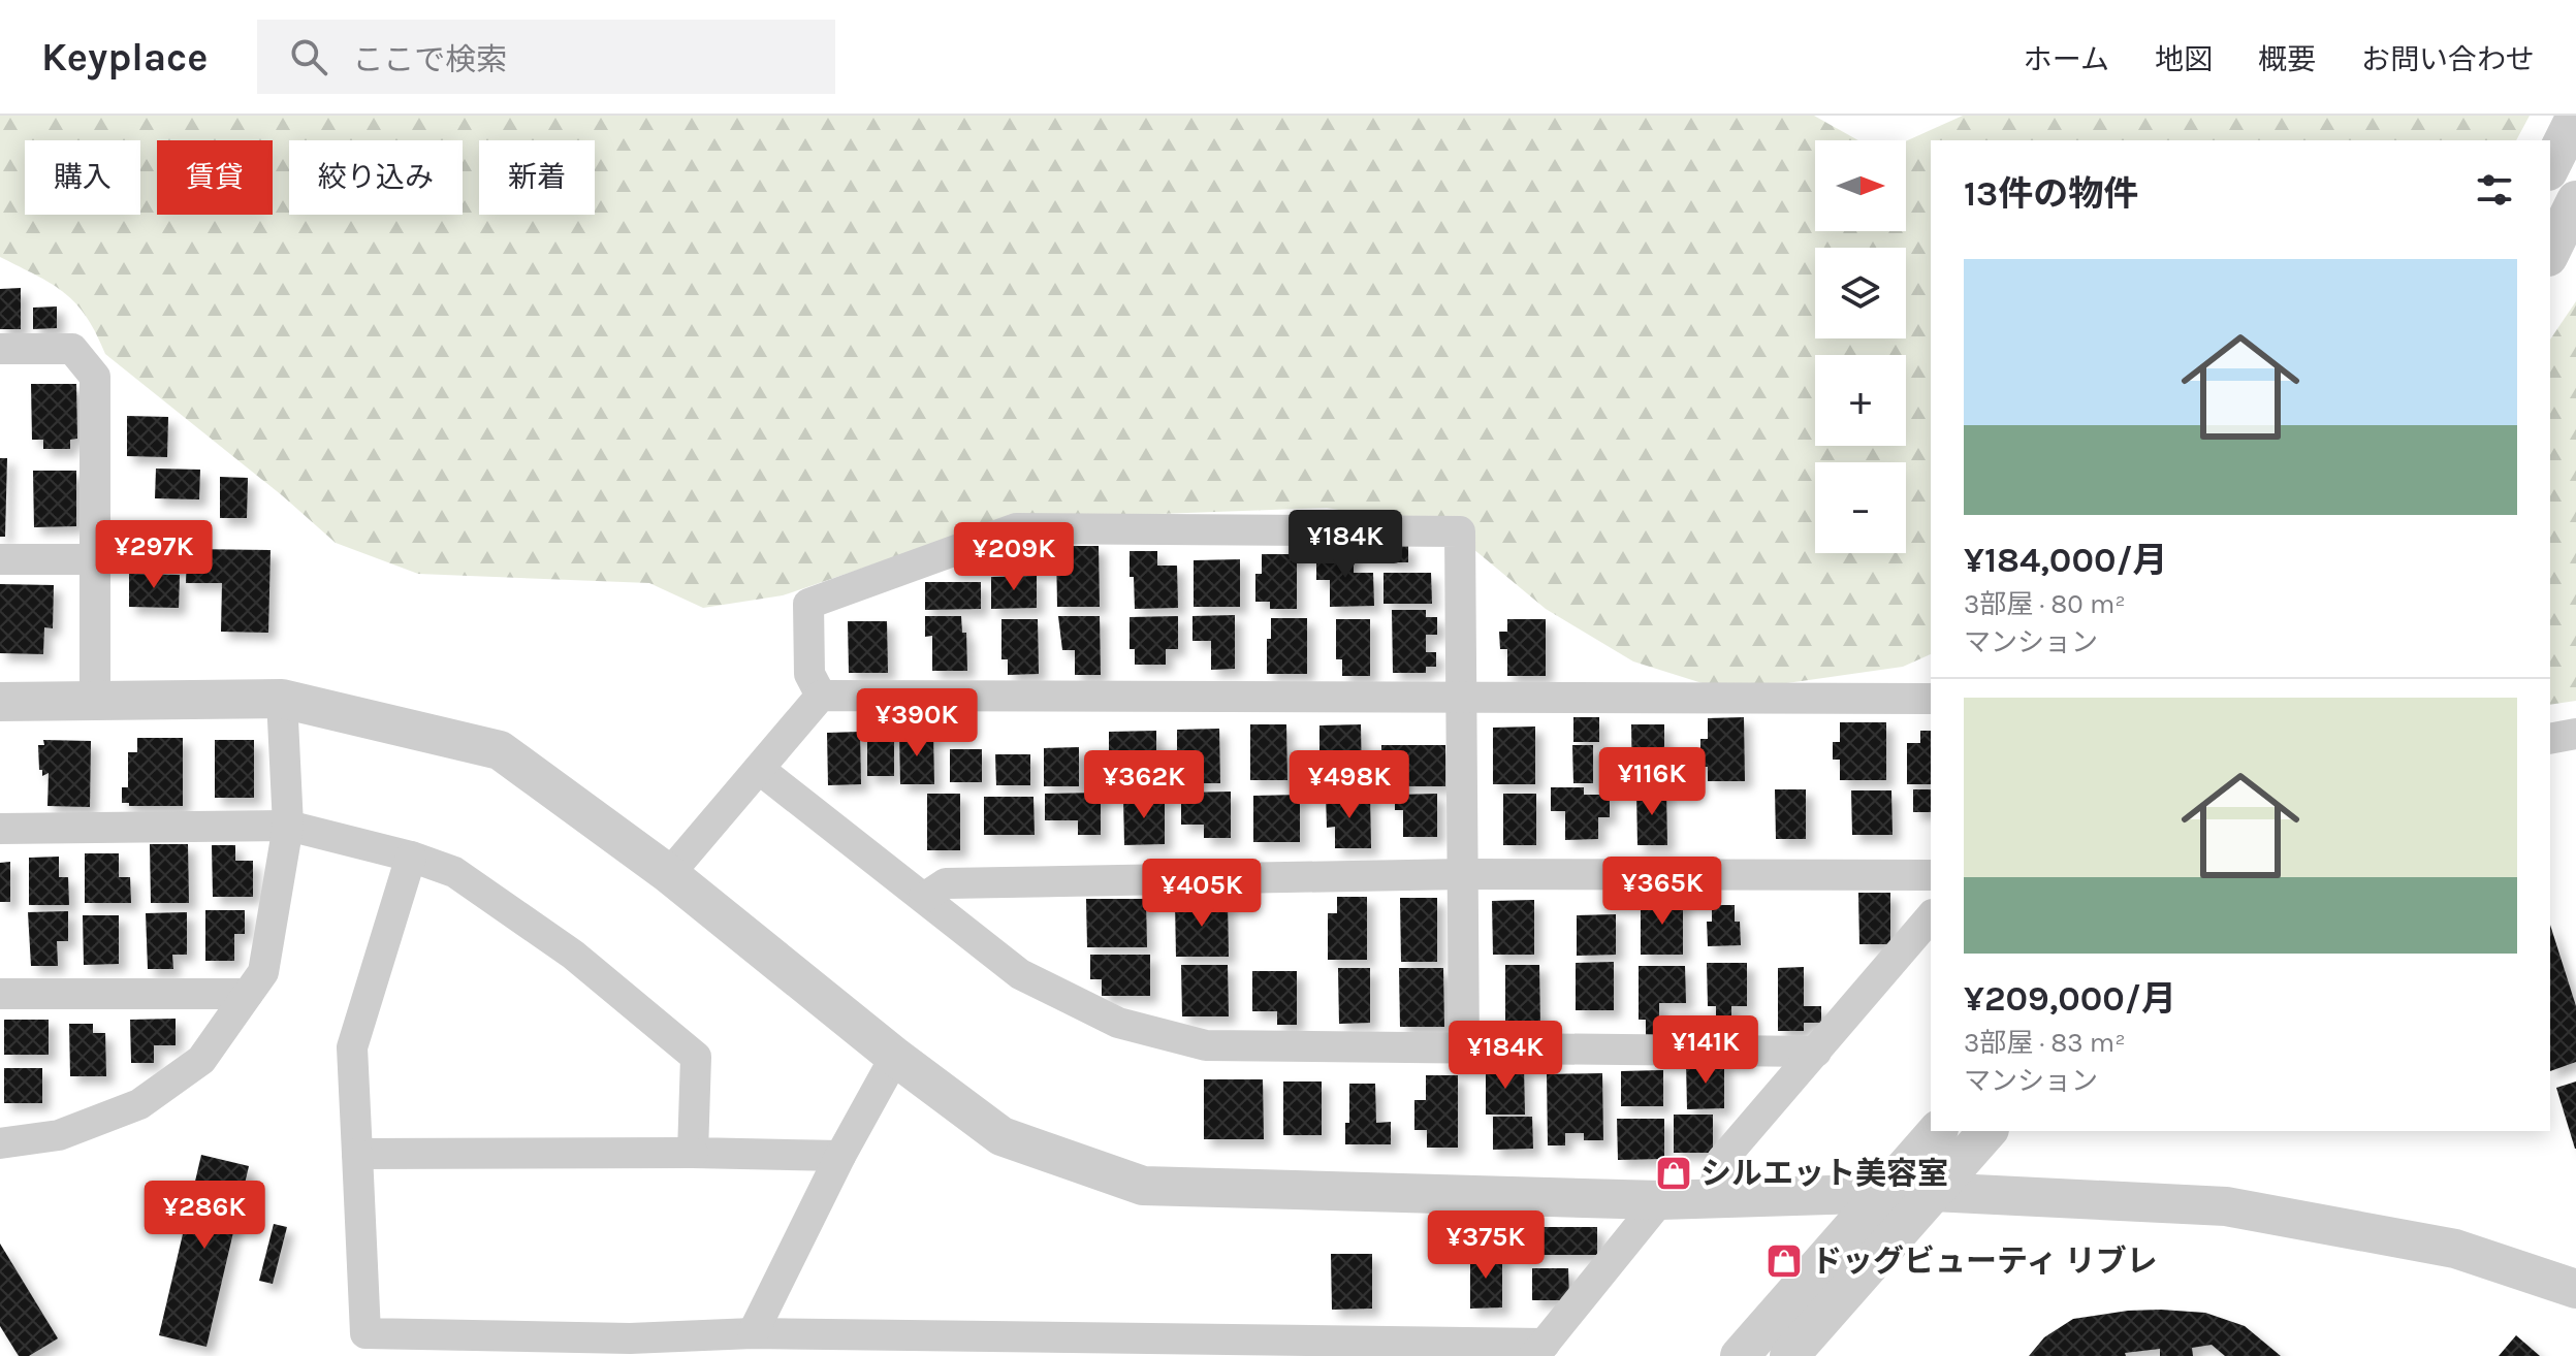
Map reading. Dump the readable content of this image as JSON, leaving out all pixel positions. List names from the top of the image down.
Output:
{
  "places": {
    "shop": ["シルエット美容室", "ドッグビューティ リブレ"]
  },
  "north": "right",
  "page": {
    "header": "Keyplace",
    "search": "ここで検索",
    "nav": [
      "ホーム",
      "地図",
      "概要",
      "お問い合わせ"
    ],
    "map_buttons": ["+", "−"],
    "chip": [
      "購入",
      "賃貸",
      "絞り込み",
      "新着"
    ],
    "heading": "13件の物件",
    "list": [
      {
        "name": "¥184,000/月",
        "note": "3部屋 · 80 m² · マンション"
      },
      {
        "name": "¥209,000/月",
        "note": "3部屋 · 83 m² · マンション"
      }
    ],
    "price": [
      "¥184K",
      "¥297K",
      "¥209K",
      "¥390K",
      "¥116K",
      "¥362K",
      "¥498K",
      "¥365K",
      "¥405K",
      "¥141K",
      "¥184K",
      "¥286K",
      "¥375K"
    ]
  }
}
